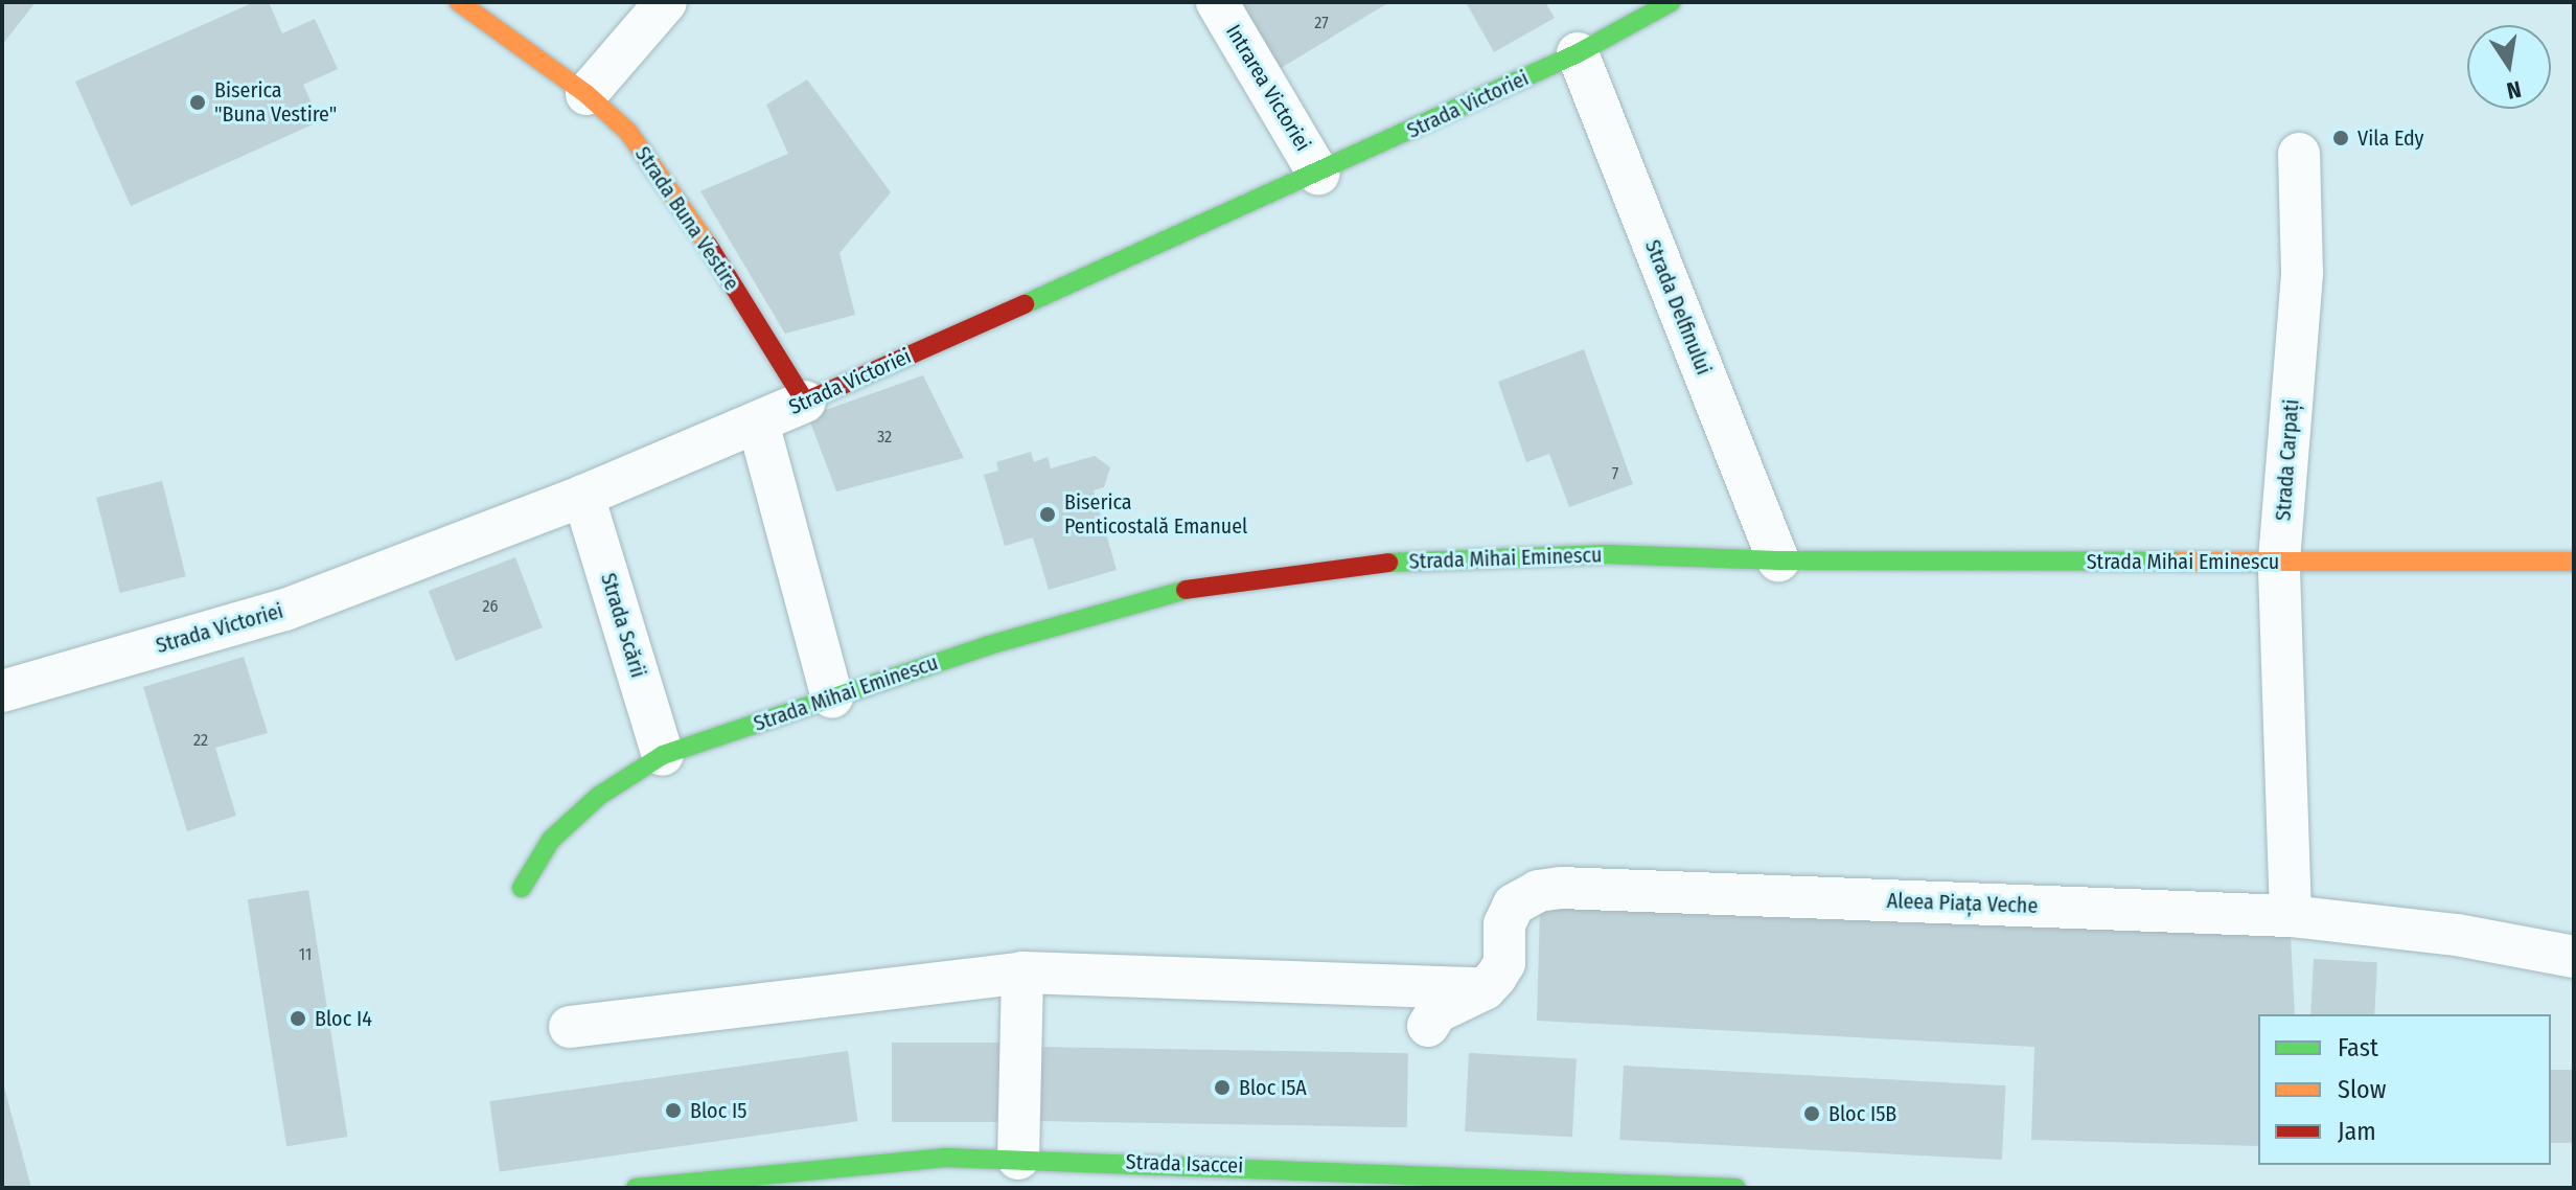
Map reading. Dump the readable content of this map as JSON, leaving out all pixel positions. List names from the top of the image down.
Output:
{
  "streets": {
    "street": [
      "Intrarea Victoriei",
      "Strada Victoriei",
      "Strada Buna Vestire",
      "Strada Delfinului",
      "Strada Carpați",
      "Strada Mihai Eminescu",
      "Strada Scării",
      "Aleea Piața Veche",
      "Strada Isaccei"
    ]
  },
  "crossings": [
    ["Intrarea Victoriei", "Strada Victoriei"],
    ["Strada Victoriei", "Strada Buna Vestire"],
    ["Strada Victoriei", "Strada Delfinului"],
    ["Strada Victoriei", "Strada Scării"],
    ["Strada Delfinului", "Strada Mihai Eminescu"],
    ["Strada Carpați", "Strada Mihai Eminescu"],
    ["Strada Carpați", "Aleea Piața Veche"],
    ["Strada Mihai Eminescu", "Strada Scării"]
  ],
  "places": [
    "Biserica \"Buna Vestire\"",
    "Vila Edy",
    "Biserica Penticostală Emanuel",
    "Bloc I4",
    "Bloc I5A",
    "Bloc I5",
    "Bloc I5B"
  ],
  "house_numbers": [
    "27",
    "32",
    "7",
    "26",
    "22",
    "11"
  ],
  "legend": ["Fast", "Slow", "Jam"],
  "north": "bottom"
}
